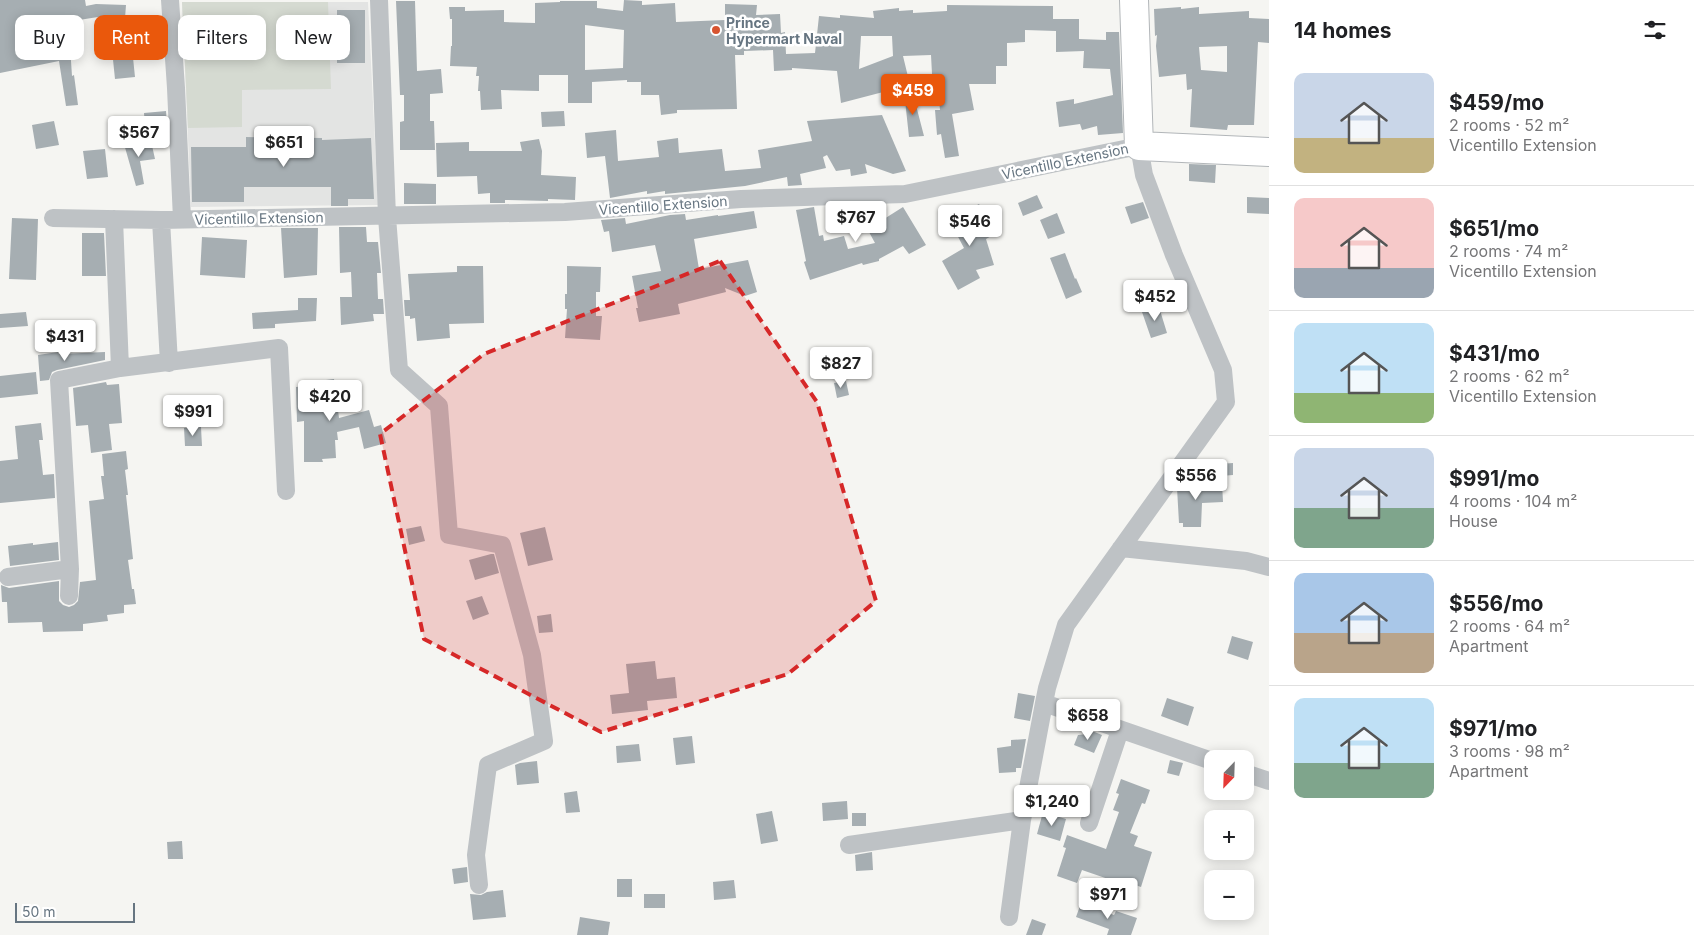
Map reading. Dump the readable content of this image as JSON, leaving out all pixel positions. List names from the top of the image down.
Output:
{
  "streets": {
    "main road": ["Vicentillo Extension"]
  },
  "places": ["Prince Hypermart Naval"],
  "scale_bar": "50 m",
  "north": "bottom left",
  "page": {
    "heading": "14 homes",
    "chip": [
      "Buy",
      "Rent",
      "Filters",
      "New"
    ],
    "list": [
      {
        "name": "$459/mo",
        "note": "2 rooms · 52 m² · Vicentillo Extension"
      },
      {
        "name": "$651/mo",
        "note": "2 rooms · 74 m² · Vicentillo Extension"
      },
      {
        "name": "$431/mo",
        "note": "2 rooms · 62 m² · Vicentillo Extension"
      },
      {
        "name": "$991/mo",
        "note": "4 rooms · 104 m² · House"
      },
      {
        "name": "$556/mo",
        "note": "2 rooms · 64 m² · Apartment"
      },
      {
        "name": "$971/mo",
        "note": "3 rooms · 98 m² · Apartment"
      }
    ],
    "price": [
      "$459",
      "$567",
      "$651",
      "$767",
      "$546",
      "$452",
      "$431",
      "$827",
      "$420",
      "$991",
      "$556",
      "$658",
      "$1,240",
      "$971"
    ],
    "map_buttons": ["+", "−"],
    "scale": "50 m"
  }
}
